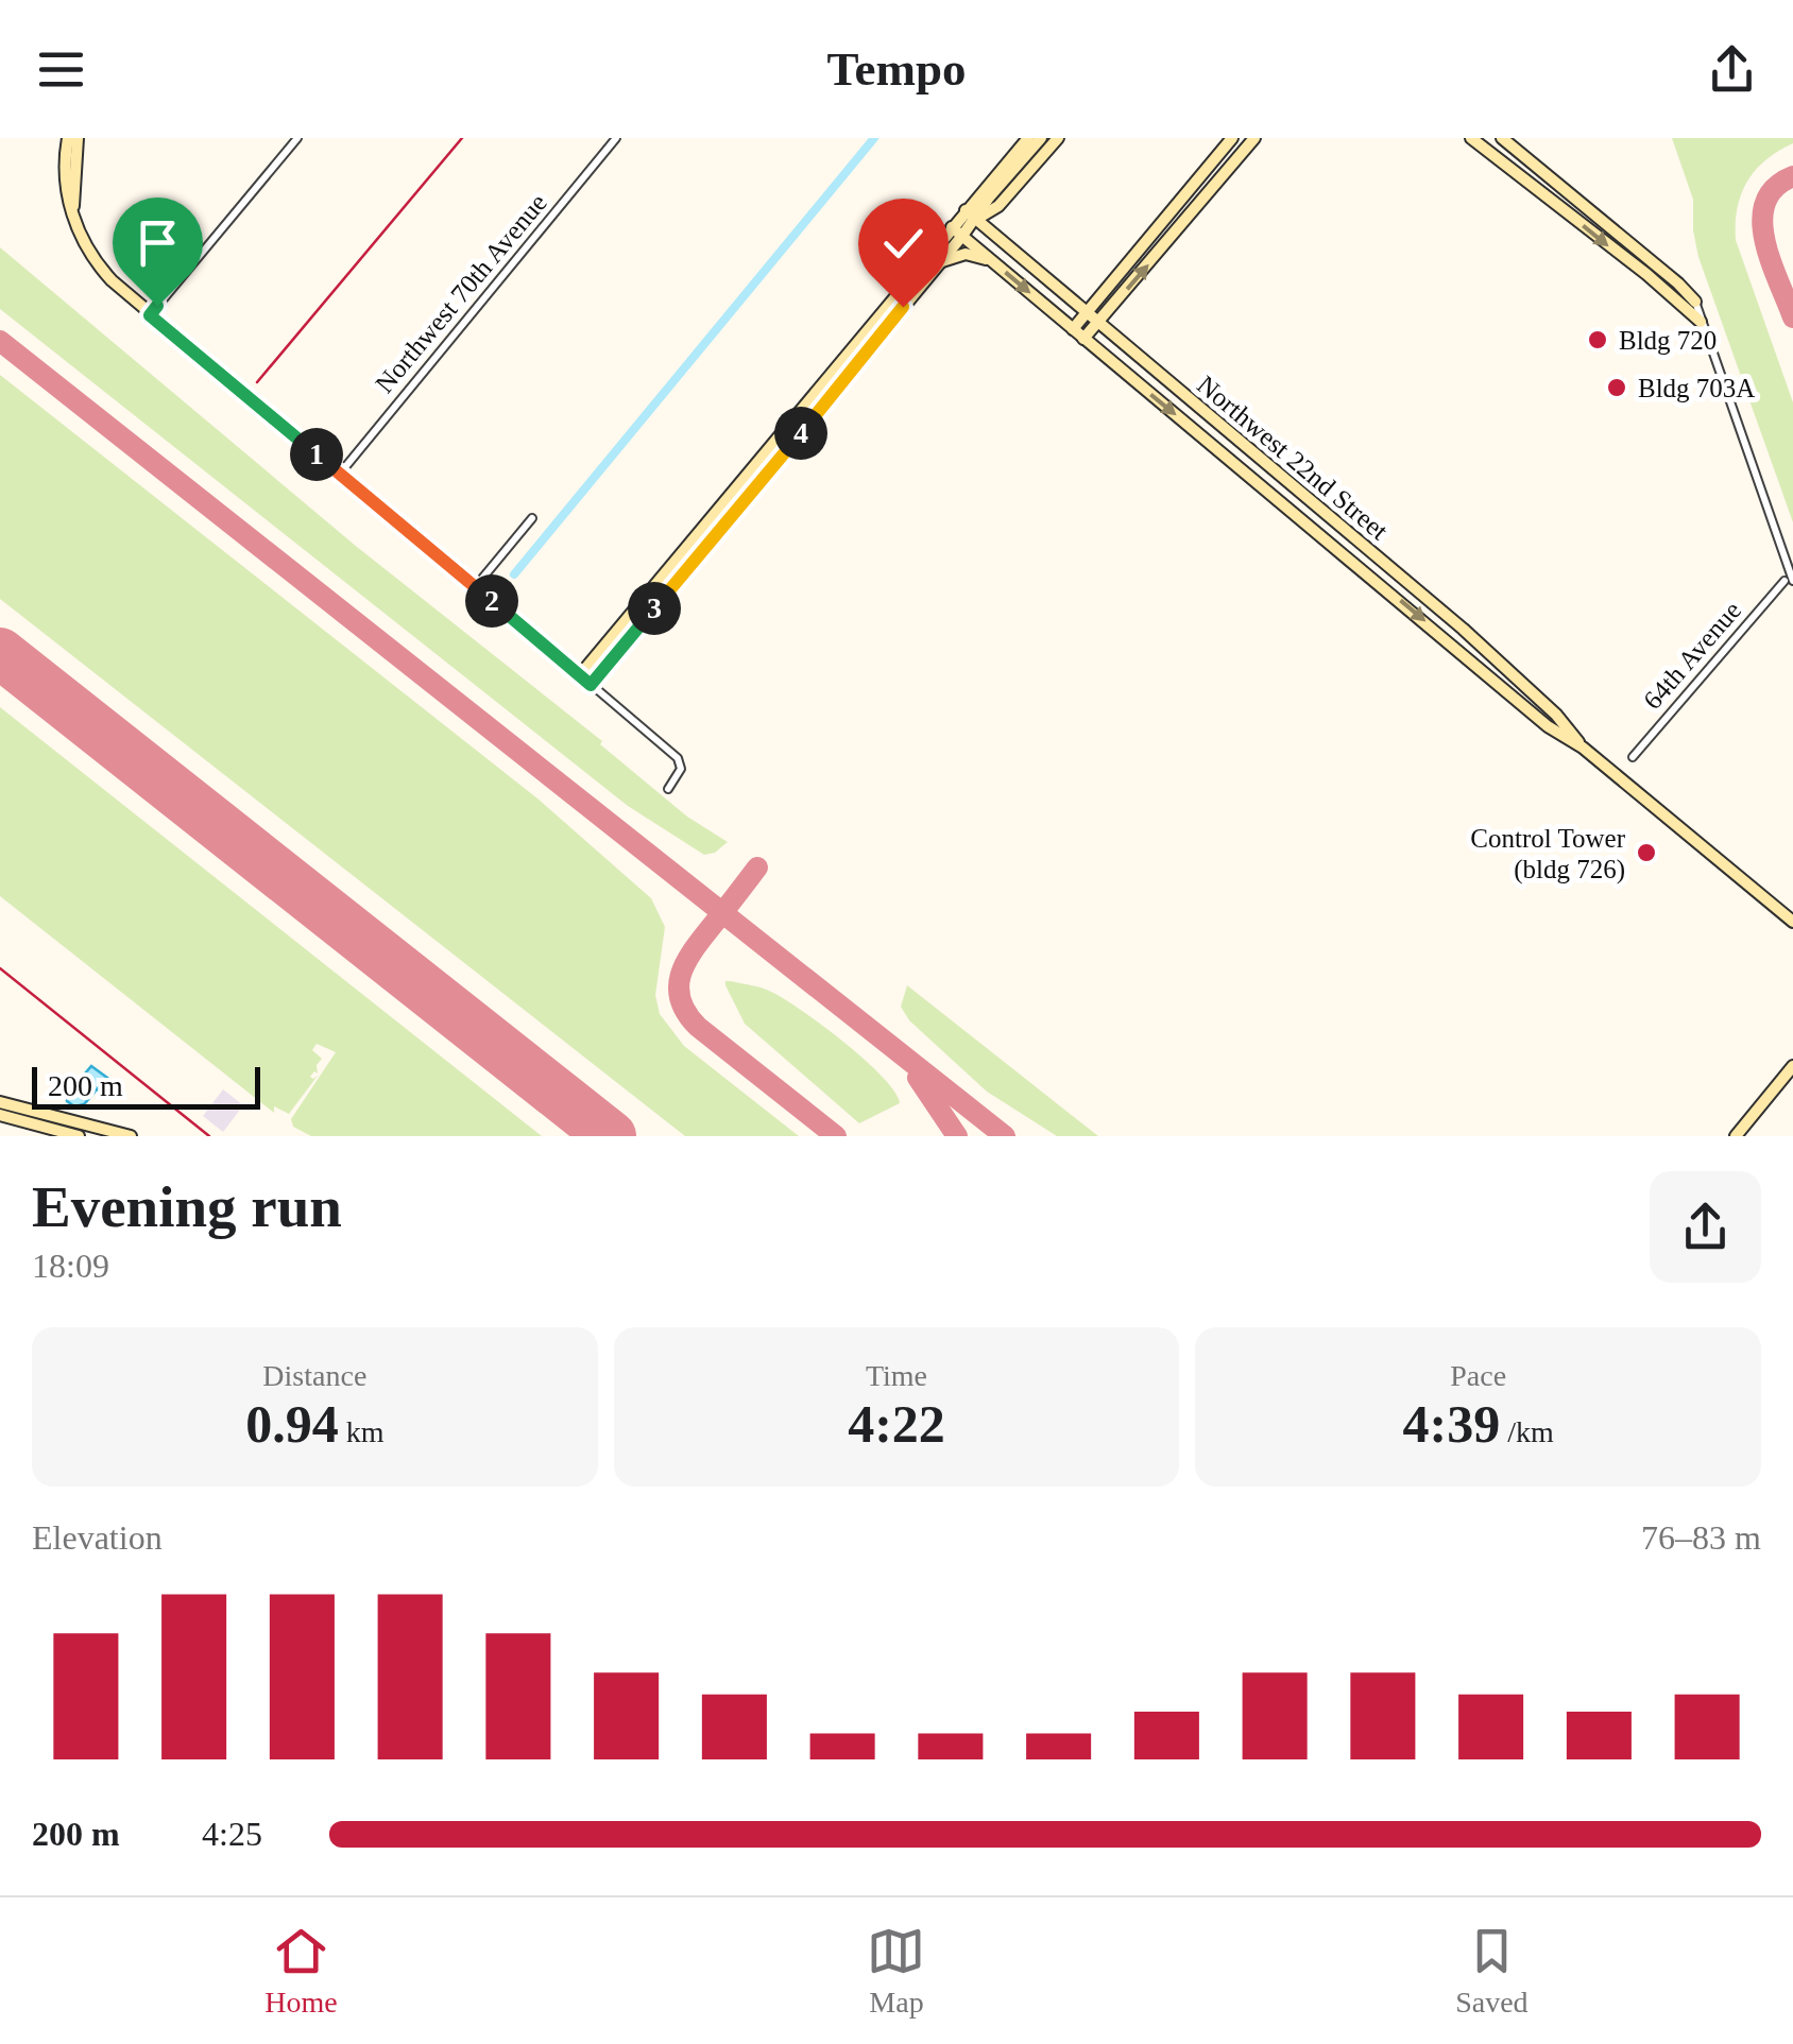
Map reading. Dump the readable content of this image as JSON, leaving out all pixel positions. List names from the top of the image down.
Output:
{
  "streets": {
    "street": ["Northwest 70th Avenue", "Northwest 22nd Street", "64th Avenue"]
  },
  "places": ["Bldg 720", "Bldg 703A", "Control Tower (bldg 726)"],
  "scale_bar": "200 m",
  "page": {
    "header": "Tempo",
    "pins": [
      "4",
      "1",
      "2",
      "3"
    ],
    "scale": "200 m",
    "heading": ["Evening run", "18:09"],
    "stats": [
      ["Distance", "0.94 km"],
      ["Time", "4:22"],
      ["Pace", "4:39 /km"]
    ],
    "chart": ["Elevation", "76–83 m"],
    "list": [
      {
        "name": "200 m",
        "note": "4:25"
      }
    ],
    "tabs": ["Home", "Map", "Saved"]
  }
}
